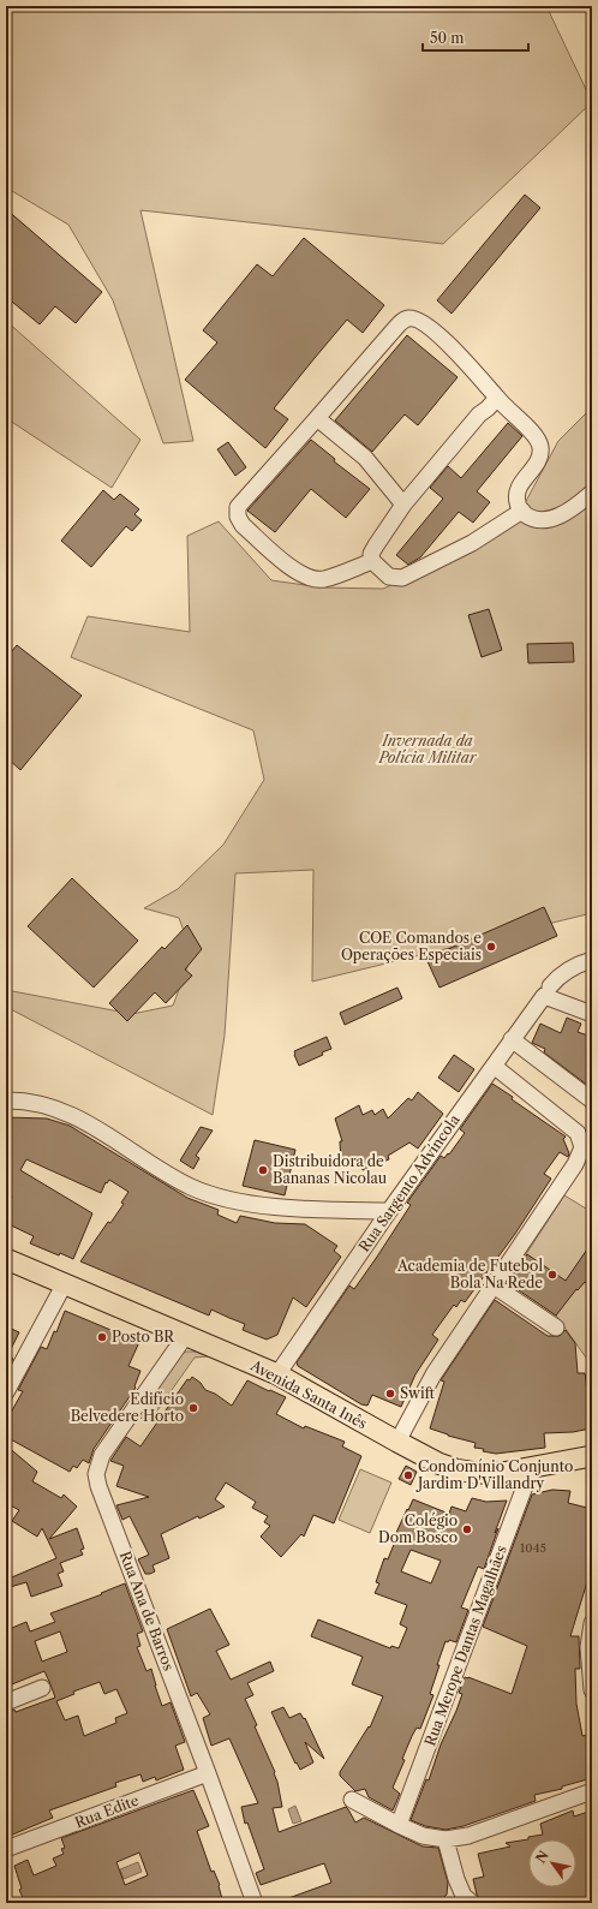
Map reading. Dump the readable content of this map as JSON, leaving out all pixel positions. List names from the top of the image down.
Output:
{
  "streets": {
    "main road": ["Avenida Santa Inês"],
    "street": [
      "Rua Sargento Advíncola",
      "Rua Ana de Barros",
      "Rua Merope Dantas Magalhães",
      "Rua Edite"
    ]
  },
  "crossings": [
    ["Rua Sargento Advíncola", "Avenida Santa Inês"],
    ["Avenida Santa Inês", "Rua Ana de Barros"],
    ["Avenida Santa Inês", "Rua Merope Dantas Magalhães"],
    ["Rua Ana de Barros", "Rua Edite"]
  ],
  "parks": ["Invernada da Polícia Militar"],
  "places": [
    "COE Comandos e Operações Especiais",
    "Distribuidora de Bananas Nicolau",
    "Academia de Futebol Bola Na Rede",
    "Posto BR",
    "Swift",
    "Edifício Belvedere Horto",
    "Condomínio Conjunto Jardim D'Villandry",
    "Colégio Dom Bosco"
  ],
  "house_numbers": ["1045"],
  "scale_bar": "50 m",
  "north": "top left"
}
